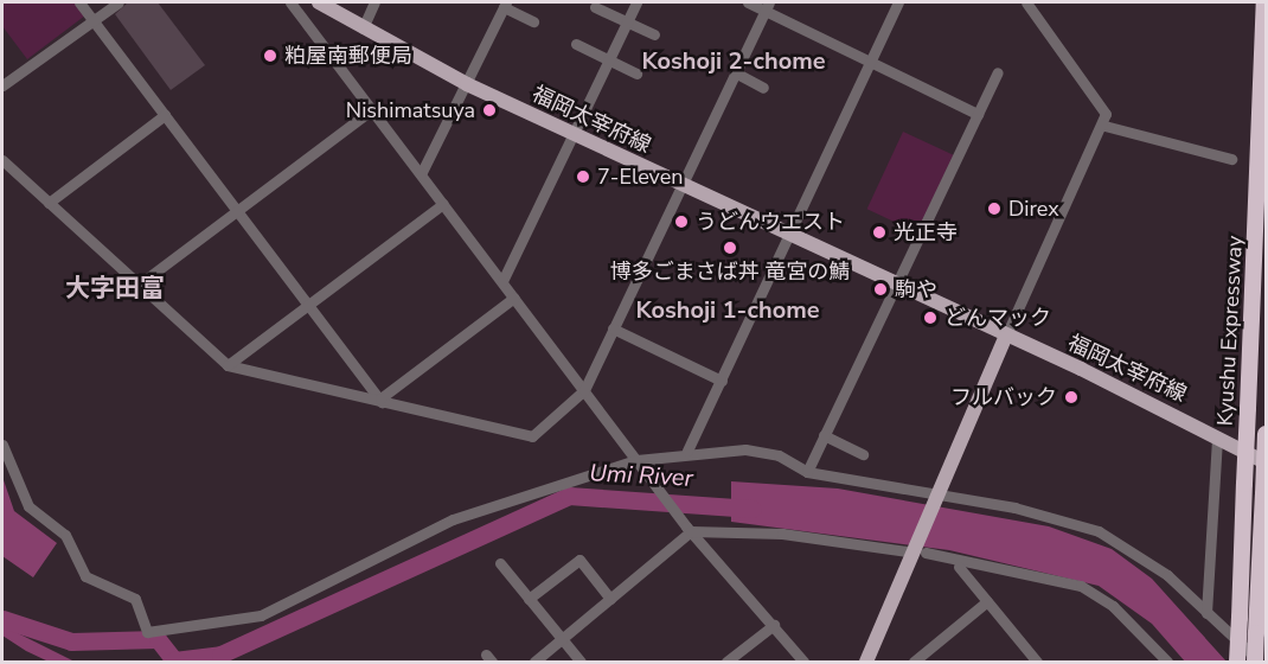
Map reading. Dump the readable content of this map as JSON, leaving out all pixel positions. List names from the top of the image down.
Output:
{
  "streets": {
    "highway": ["Kyushu Expressway"],
    "main road": ["福岡太宰府線"]
  },
  "districts": ["Koshoji 2-chome", "大字田富", "Koshoji 1-chome"],
  "water": ["Umi River"],
  "places": [
    "粕屋南郵便局",
    "Nishimatsuya",
    "7-Eleven",
    "Direx",
    "うどんウエスト",
    "光正寺",
    "博多ごまさば丼 竜宮の鯖",
    "駒や",
    "どんマック",
    "フルバック"
  ]
}
